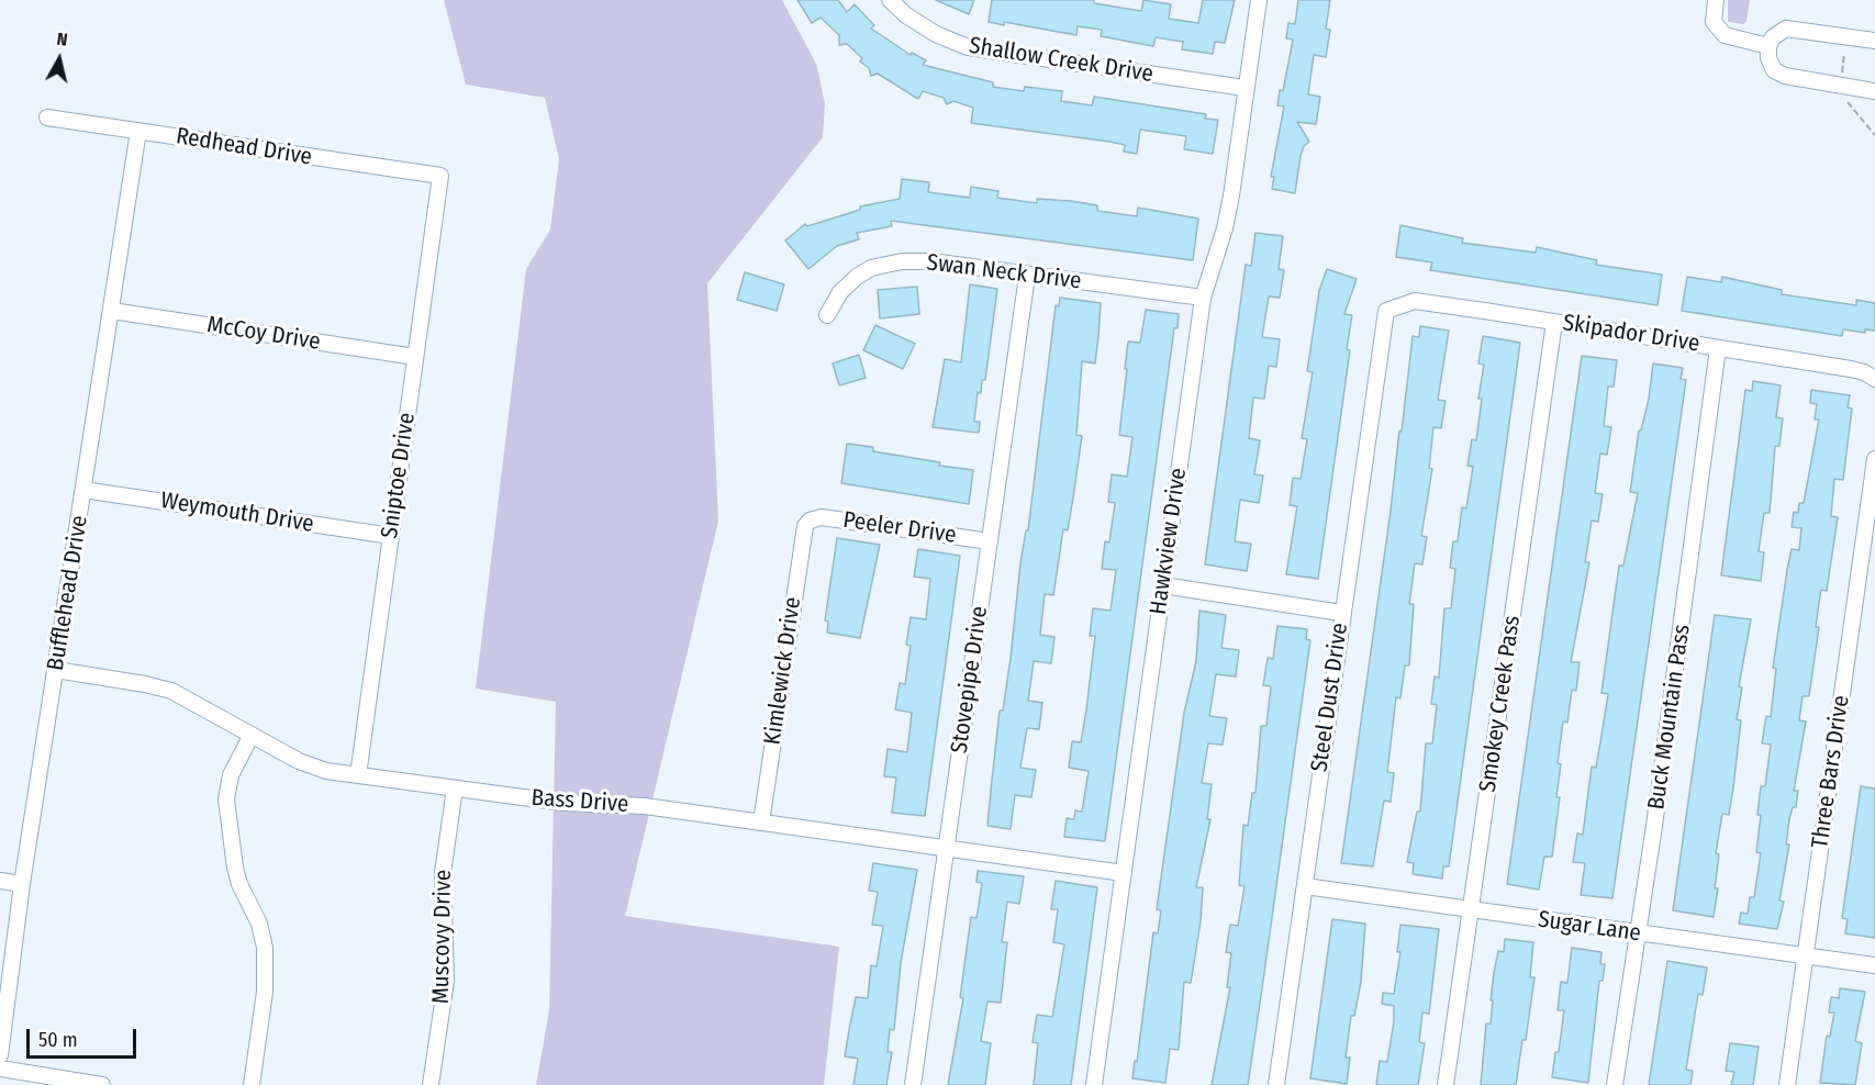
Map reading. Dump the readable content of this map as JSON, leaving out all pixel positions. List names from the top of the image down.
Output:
{
  "streets": {
    "street": [
      "Shallow Creek Drive",
      "Redhead Drive",
      "Swan Neck Drive",
      "McCoy Drive",
      "Skipador Drive",
      "Sniptoe Drive",
      "Weymouth Drive",
      "Peeler Drive",
      "Hawkview Drive",
      "Bufflehead Drive",
      "Kimlewick Drive",
      "Stovepipe Drive",
      "Steel Dust Drive",
      "Smokey Creek Pass",
      "Buck Mountain Pass",
      "Three Bars Drive",
      "Bass Drive",
      "Sugar Lane",
      "Muscovy Drive"
    ]
  },
  "crossings": [
    ["Shallow Creek Drive", "Hawkview Drive"],
    ["Redhead Drive", "Sniptoe Drive"],
    ["Redhead Drive", "Bufflehead Drive"],
    ["Swan Neck Drive", "Hawkview Drive"],
    ["Swan Neck Drive", "Stovepipe Drive"],
    ["McCoy Drive", "Sniptoe Drive"],
    ["McCoy Drive", "Bufflehead Drive"],
    ["Skipador Drive", "Steel Dust Drive"],
    ["Skipador Drive", "Smokey Creek Pass"],
    ["Skipador Drive", "Buck Mountain Pass"],
    ["Sniptoe Drive", "Weymouth Drive"],
    ["Sniptoe Drive", "Bass Drive"],
    ["Weymouth Drive", "Bufflehead Drive"],
    ["Peeler Drive", "Kimlewick Drive"],
    ["Peeler Drive", "Stovepipe Drive"],
    ["Hawkview Drive", "Bass Drive"],
    ["Bufflehead Drive", "Bass Drive"],
    ["Kimlewick Drive", "Bass Drive"],
    ["Stovepipe Drive", "Bass Drive"],
    ["Steel Dust Drive", "Sugar Lane"],
    ["Smokey Creek Pass", "Sugar Lane"],
    ["Buck Mountain Pass", "Sugar Lane"],
    ["Three Bars Drive", "Sugar Lane"],
    ["Bass Drive", "Muscovy Drive"]
  ],
  "scale_bar": "50 m",
  "north": "top"
}
